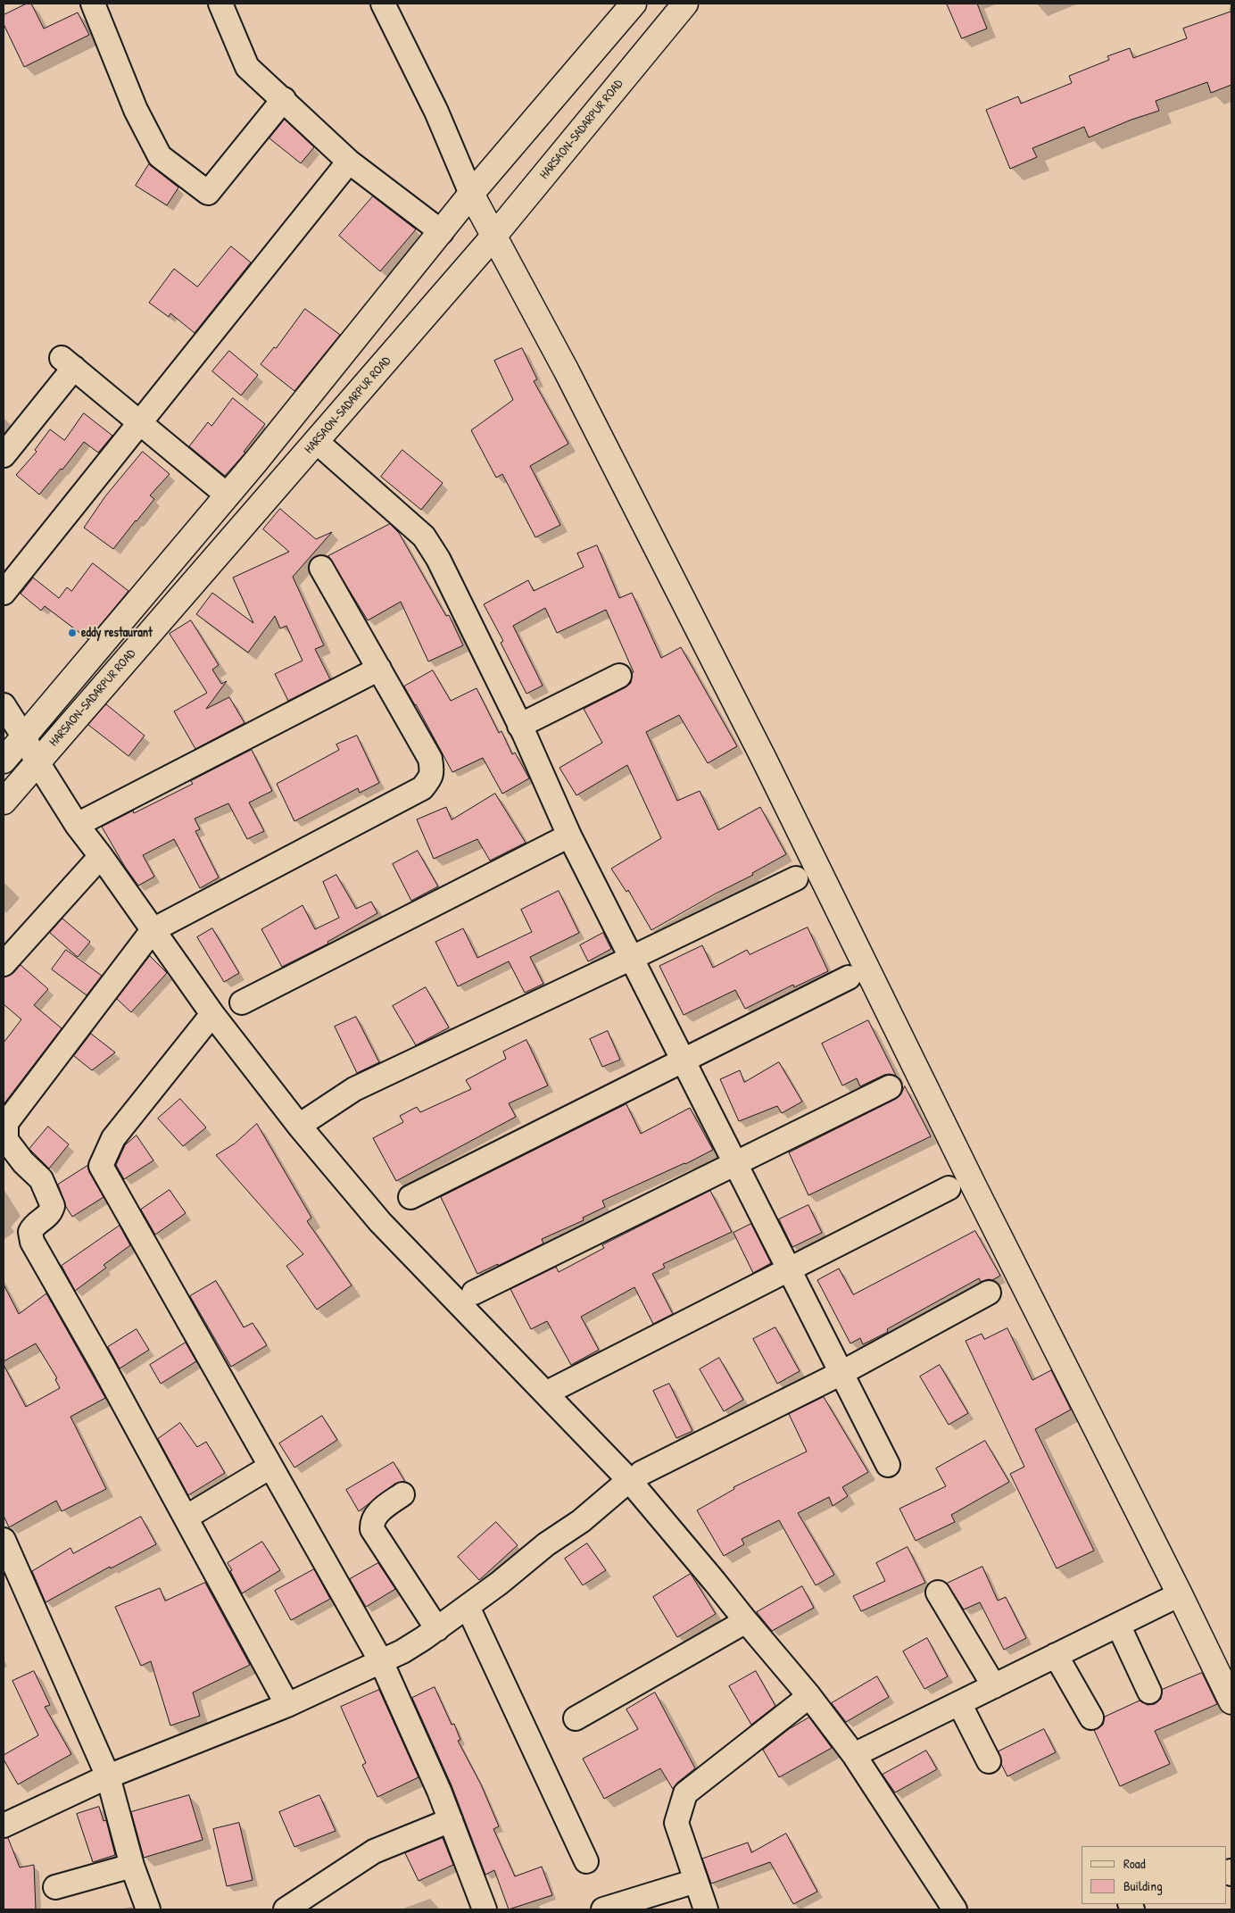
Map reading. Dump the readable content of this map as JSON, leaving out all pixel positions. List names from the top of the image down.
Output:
{
  "streets": {
    "street": ["HARSAON-SADARPUR ROAD"]
  },
  "places": ["eddy restaurant"],
  "legend": ["Road", "Building"]
}
